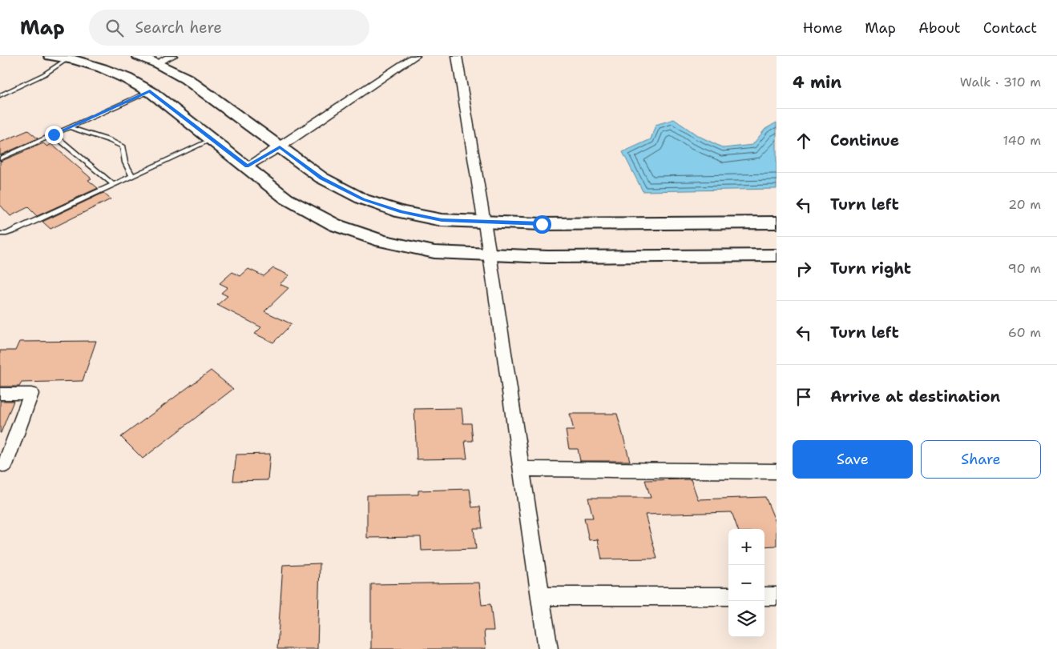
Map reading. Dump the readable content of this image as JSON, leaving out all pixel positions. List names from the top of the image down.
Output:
{
  "page": {
    "header": "Map",
    "search": "Search here",
    "nav": [
      "Home",
      "Map",
      "About",
      "Contact"
    ],
    "heading": ["4 min", "Walk · 310 m"],
    "list": [
      ["Continue", "140 m"],
      ["Turn left", "20 m"],
      ["Turn right", "90 m"],
      ["Turn left", "60 m"],
      "Arrive at destination"
    ],
    "buttons": ["Save", "Share"],
    "map_buttons": ["+", "−"]
  }
}
